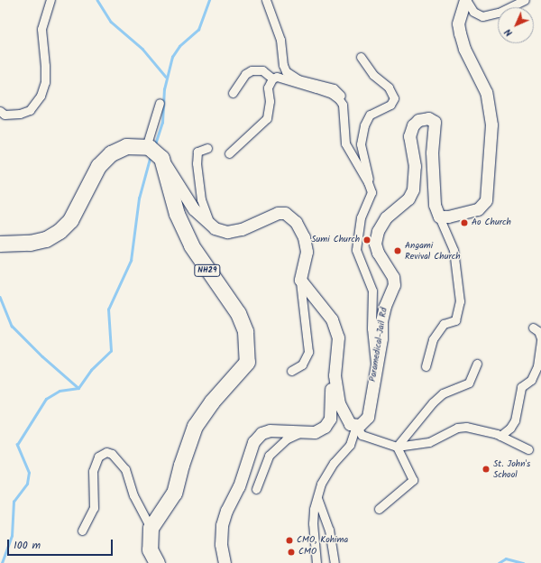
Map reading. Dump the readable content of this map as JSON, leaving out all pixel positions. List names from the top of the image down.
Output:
{
  "streets": {
    "highway": ["NH29"],
    "main road": ["Paramedical-Jail Rd"]
  },
  "places": [
    "Ao Church",
    "Sumi Church",
    "Angami Revival Church",
    "St. John's School",
    "CMO, Kohima",
    "CMO"
  ],
  "scale_bar": "100 m",
  "north": "bottom left"
}
